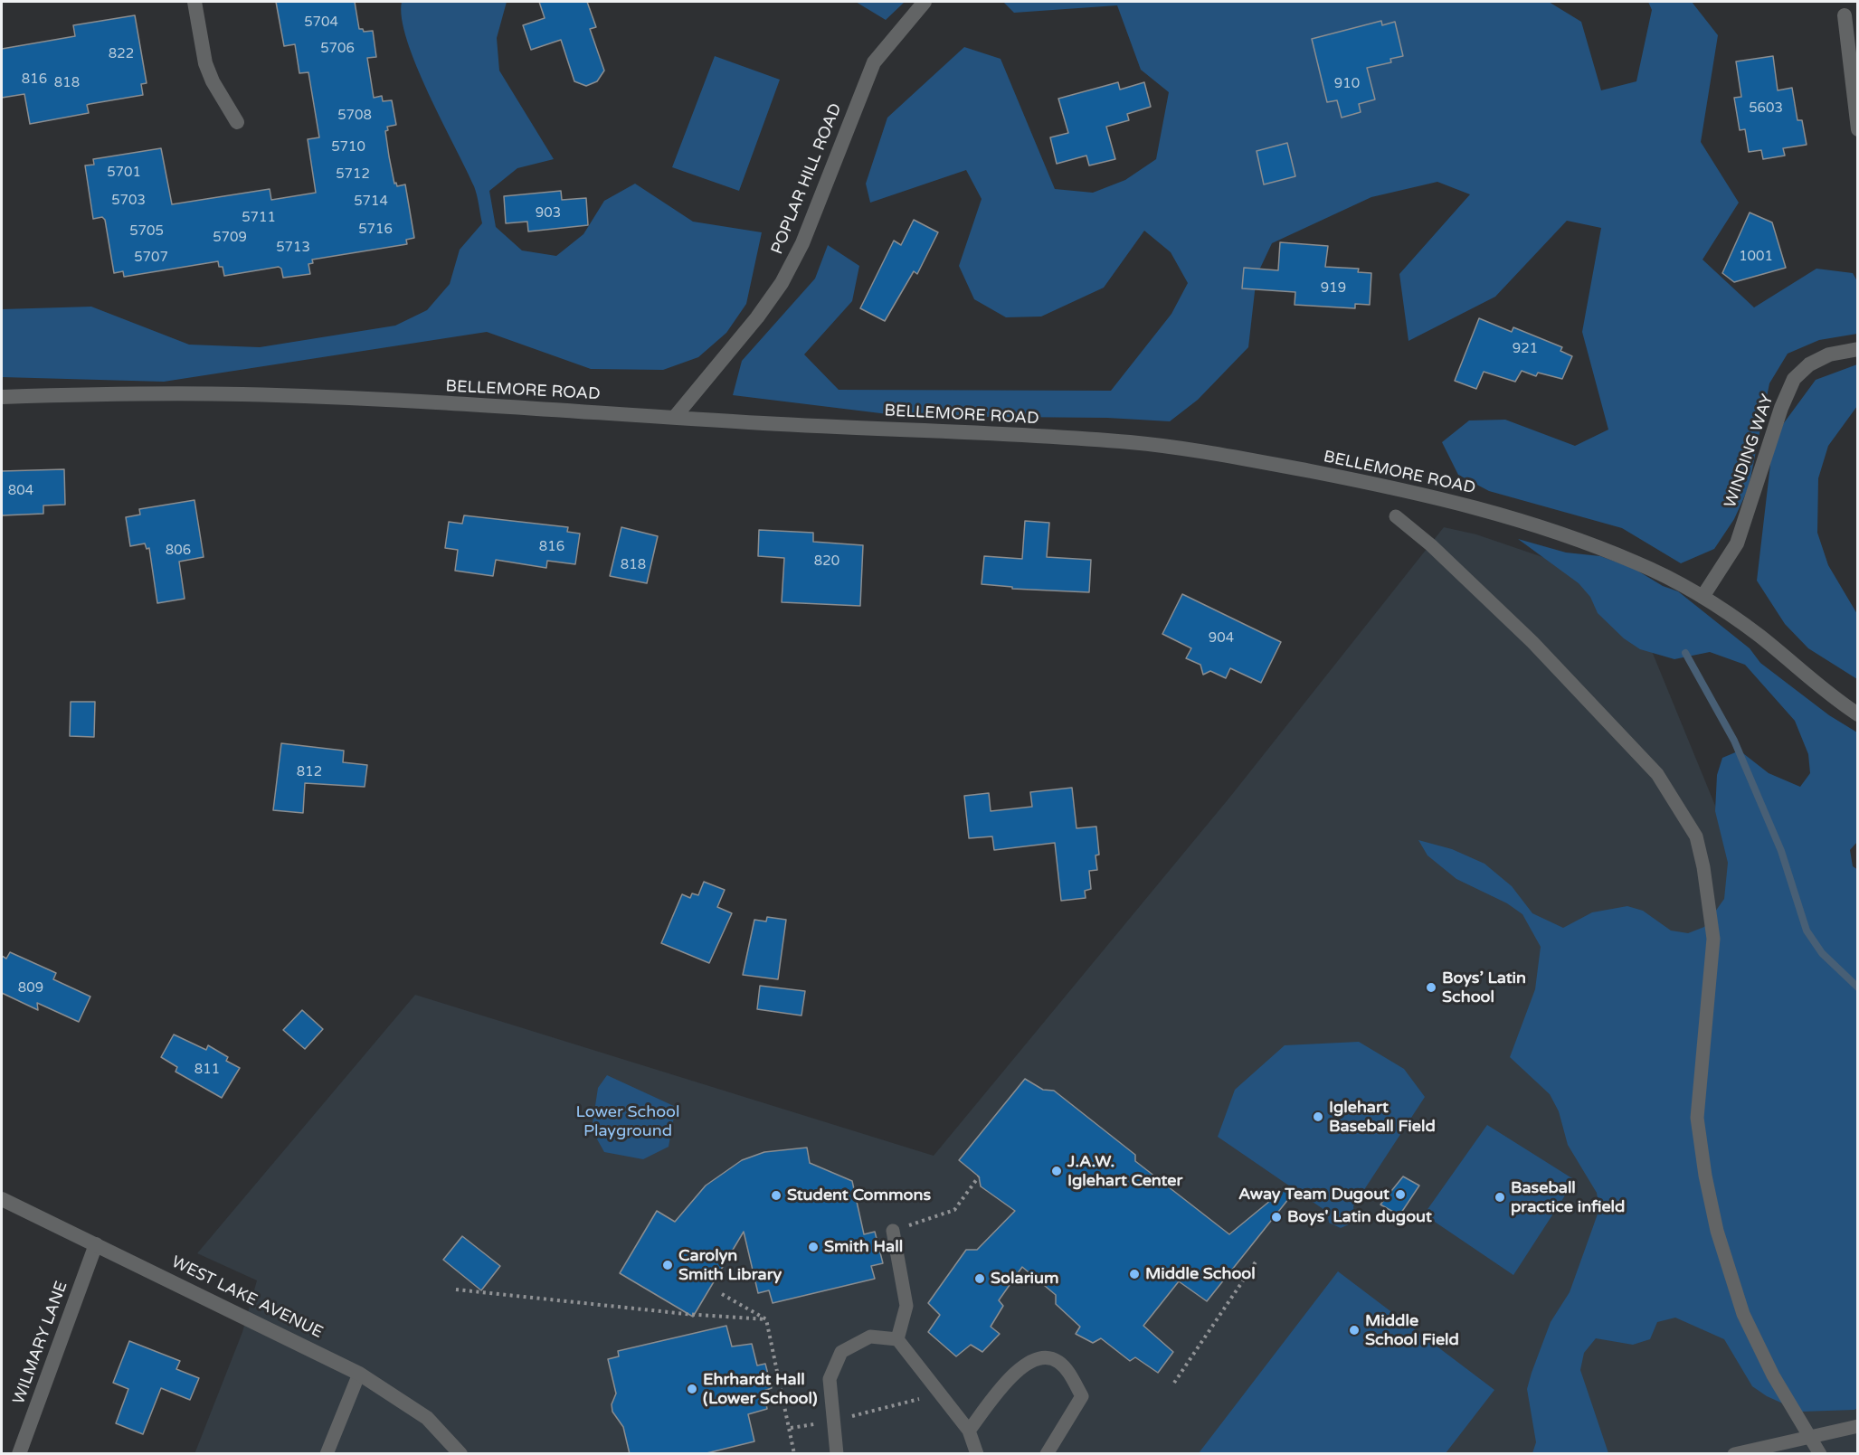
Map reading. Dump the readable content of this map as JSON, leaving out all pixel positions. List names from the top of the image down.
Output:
{
  "streets": {
    "street": [
      "POPLAR HILL ROAD",
      "BELLEMORE ROAD",
      "WINDING WAY",
      "WEST LAKE AVENUE",
      "WILMARY LANE"
    ]
  },
  "crossings": [
    ["POPLAR HILL ROAD", "BELLEMORE ROAD"],
    ["BELLEMORE ROAD", "WINDING WAY"],
    ["WEST LAKE AVENUE", "WILMARY LANE"]
  ],
  "parks": ["Lower School Playground"],
  "places": [
    "Boys’ Latin School",
    "Iglehart Baseball Field",
    "J.A.W. Iglehart Center",
    "Away Team Dugout",
    "Student Commons",
    "Baseball practice infield",
    "Boys' Latin dugout",
    "Smith Hall",
    "Carolyn Smith Library",
    "Middle School",
    "Solarium",
    "Middle School Field",
    "Ehrhardt Hall (Lower School)"
  ],
  "house_numbers": [
    "5704",
    "5706",
    "822",
    "816",
    "818",
    "910",
    "5603",
    "5708",
    "5710",
    "5701",
    "5712",
    "5703",
    "5714",
    "903",
    "5711",
    "5716",
    "5705",
    "5709",
    "5713",
    "1001",
    "5707",
    "919",
    "921",
    "804",
    "816",
    "806",
    "820",
    "818",
    "904",
    "812",
    "809",
    "811"
  ]
}
